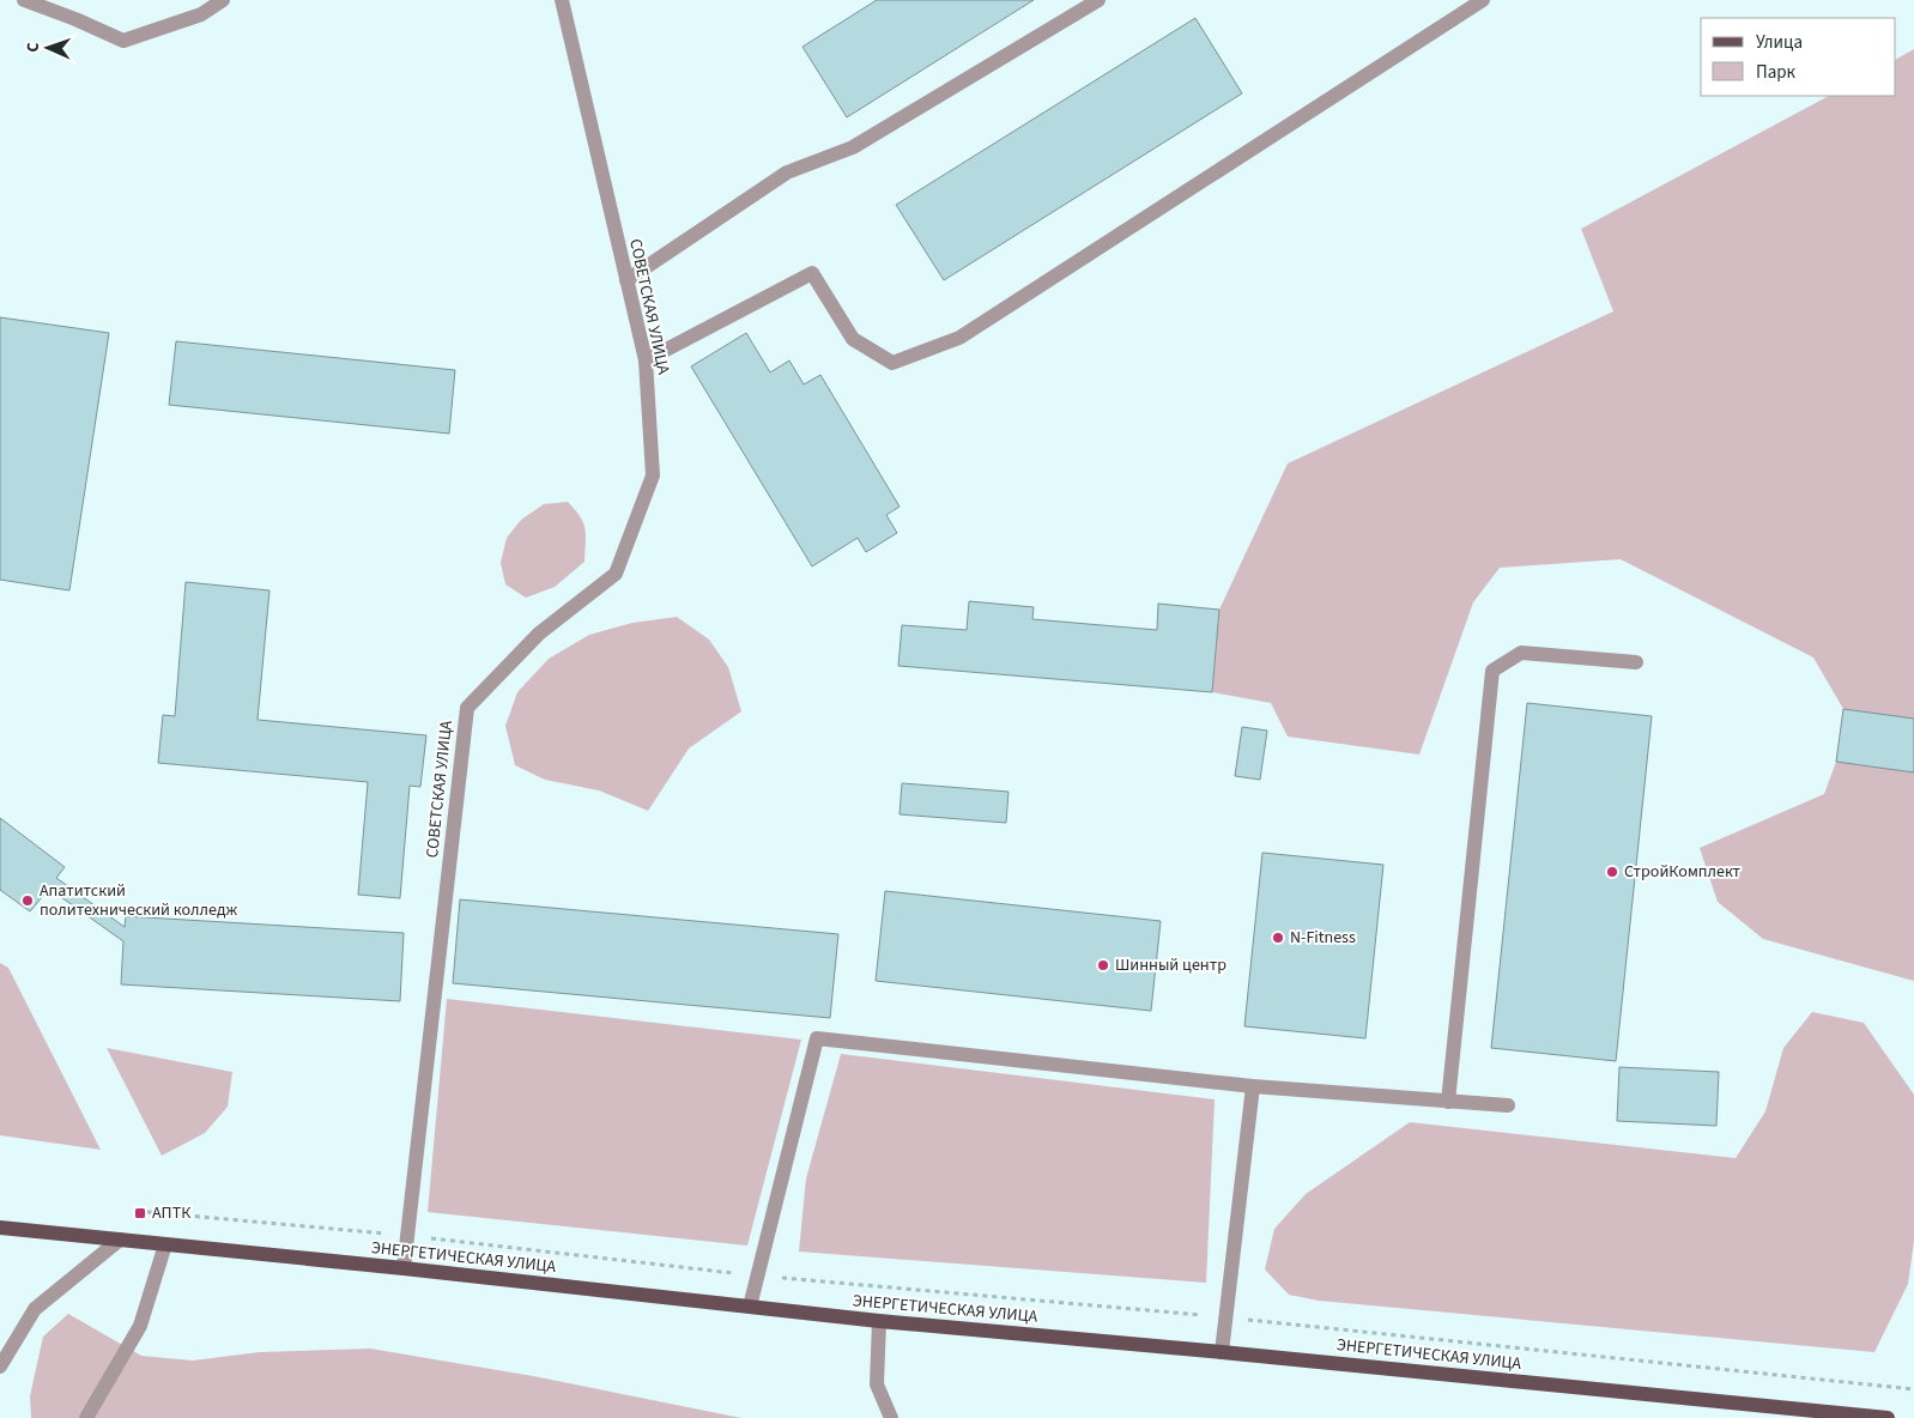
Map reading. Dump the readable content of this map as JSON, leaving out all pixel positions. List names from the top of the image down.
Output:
{
  "streets": {
    "main road": ["ЭНЕРГЕТИЧЕСКАЯ УЛИЦА"],
    "street": ["СОВЕТСКАЯ УЛИЦА"]
  },
  "crossings": [
    ["СОВЕТСКАЯ УЛИЦА", "ЭНЕРГЕТИЧЕСКАЯ УЛИЦА"]
  ],
  "places": {
    "other": [
      "СтройКомплект",
      "Апатитский политехнический колледж",
      "N-Fitness",
      "Шинный центр"
    ],
    "transit": ["АПТК"]
  },
  "legend": ["Улица", "Парк"],
  "north": "left"
}
